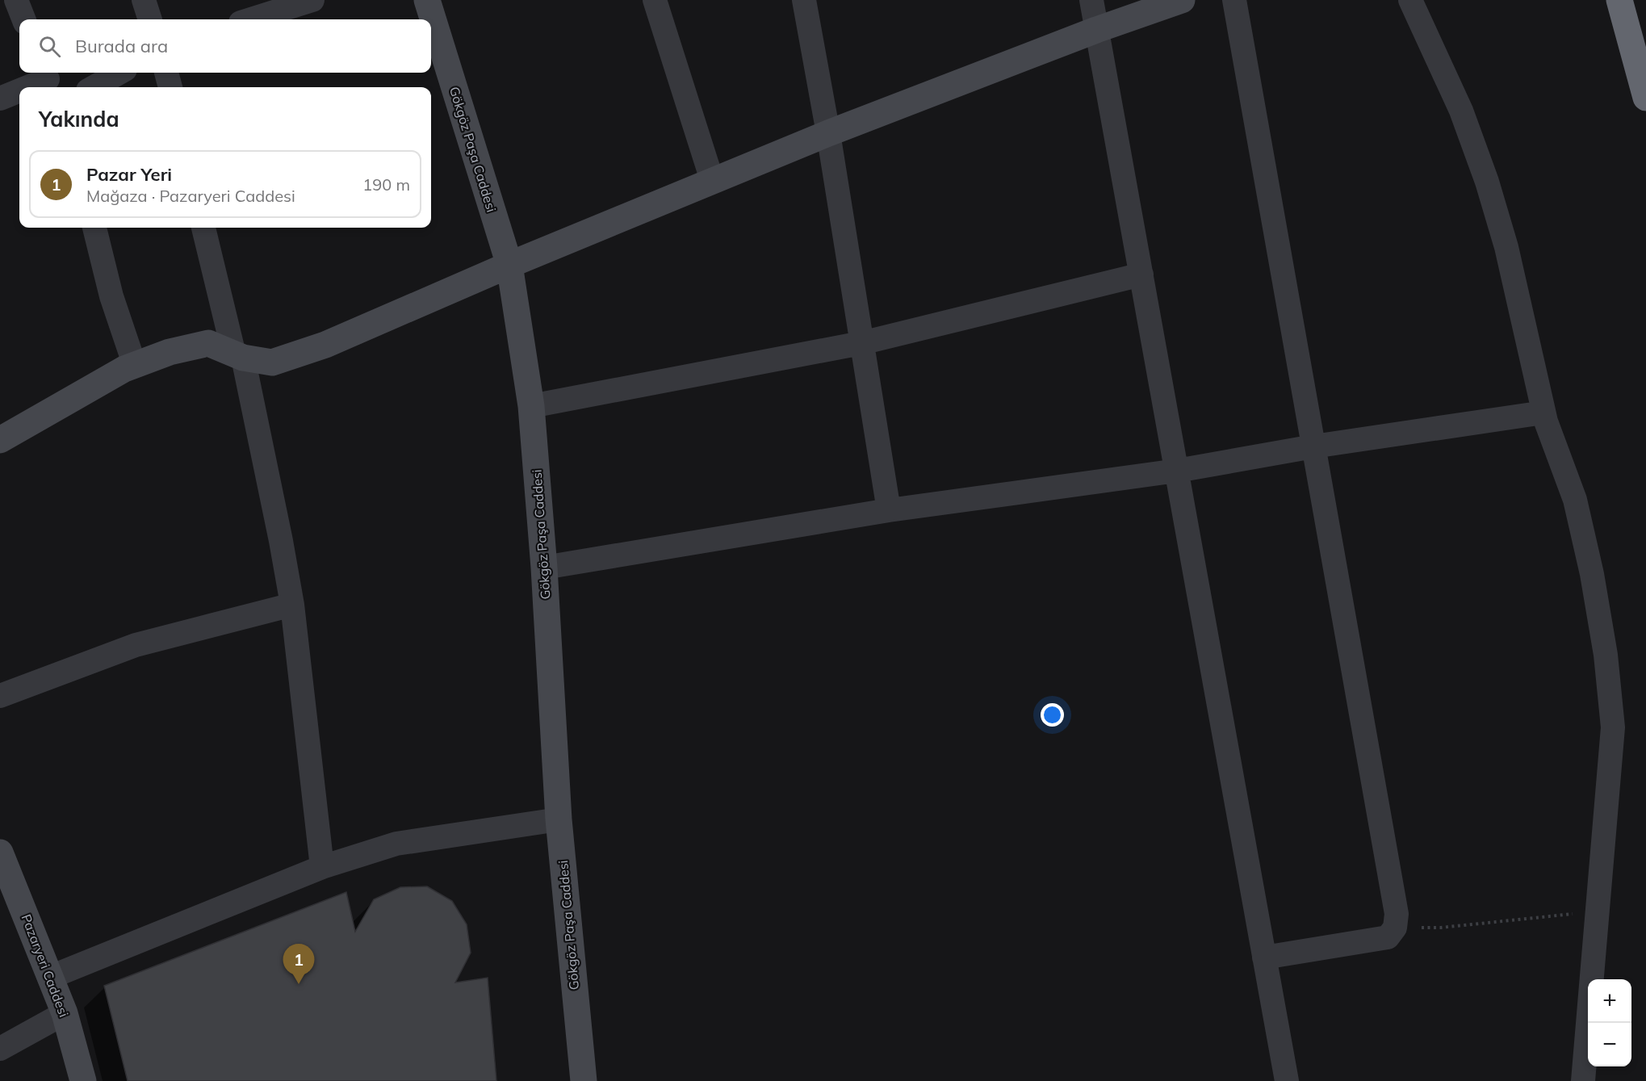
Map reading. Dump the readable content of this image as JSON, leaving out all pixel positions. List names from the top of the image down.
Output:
{
  "streets": {
    "street": ["Gökgöz Paşa Caddesi", "Pazaryeri Caddesi"]
  },
  "page": {
    "search": "Burada ara",
    "heading": "Yakında",
    "list": [
      {
        "mark": "1",
        "name": "Pazar Yeri",
        "note": "Mağaza · Pazaryeri Caddesi",
        "value": "190 m"
      }
    ],
    "pins": "1",
    "map_buttons": ["+", "−"]
  }
}
